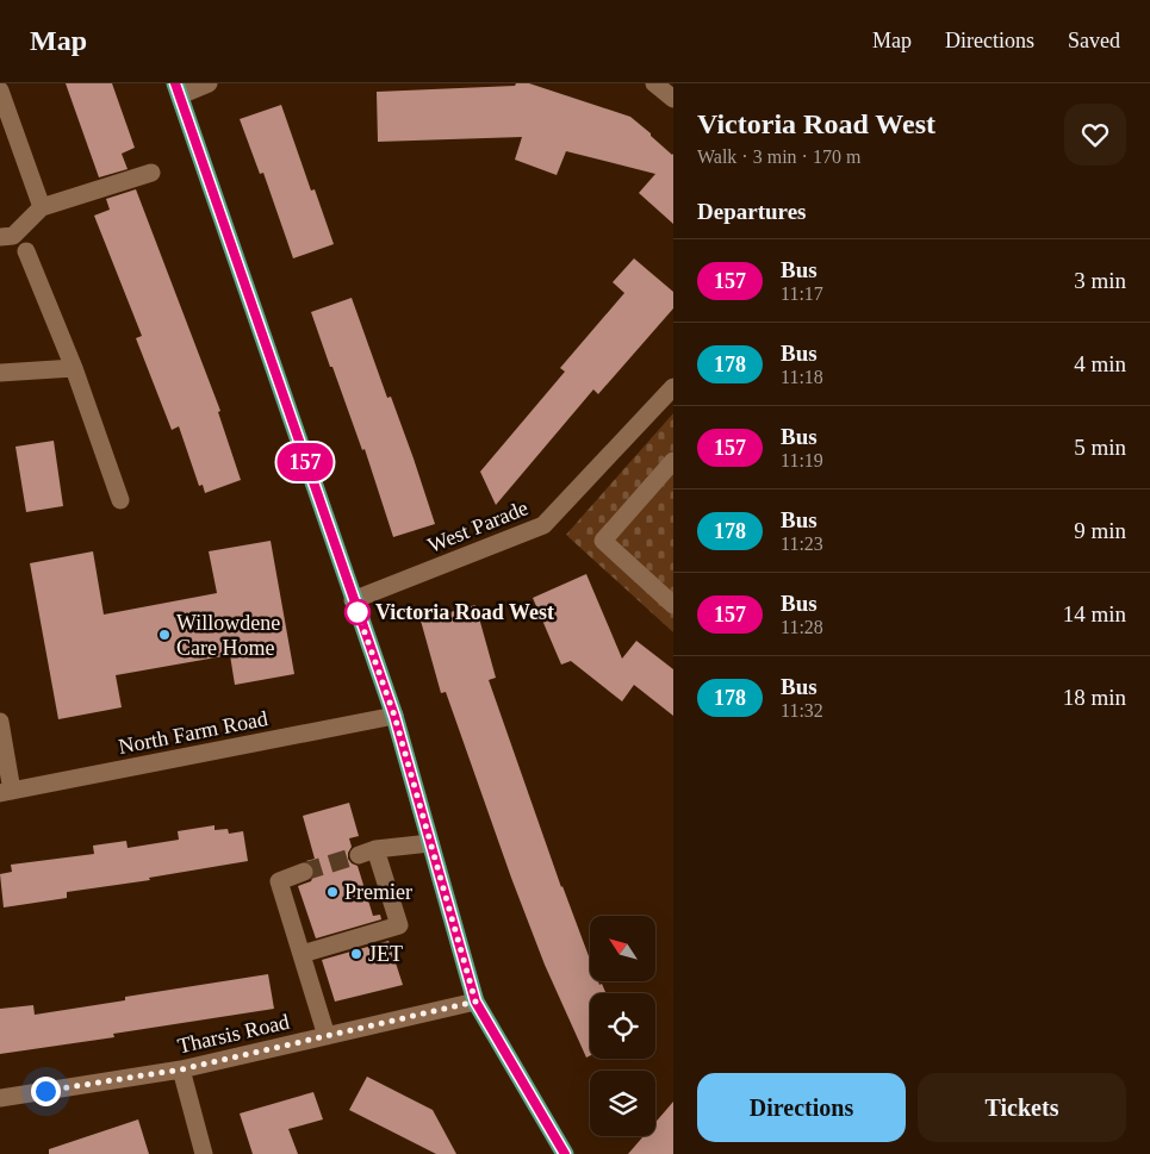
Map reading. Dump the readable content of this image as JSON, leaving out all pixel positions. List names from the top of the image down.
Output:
{
  "streets": {
    "street": ["West Parade", "North Farm Road", "Tharsis Road"]
  },
  "places": [
    "Victoria Road West",
    "Willowdene Care Home",
    "Premier",
    "JET"
  ],
  "lines": ["bus line 157"],
  "north": "top left",
  "page": {
    "header": "Map",
    "nav": ["Map", "Directions", "Saved"],
    "on_map": "157",
    "heading": [
      ["Victoria Road West", "Walk · 3 min · 170 m"],
      "Departures"
    ],
    "list": [
      {
        "mark": "157",
        "name": "Bus",
        "note": "11:17",
        "value": "3 min"
      },
      {
        "mark": "178",
        "name": "Bus",
        "note": "11:18",
        "value": "4 min"
      },
      {
        "mark": "157",
        "name": "Bus",
        "note": "11:19",
        "value": "5 min"
      },
      {
        "mark": "178",
        "name": "Bus",
        "note": "11:23",
        "value": "9 min"
      },
      {
        "mark": "157",
        "name": "Bus",
        "note": "11:28",
        "value": "14 min"
      },
      {
        "mark": "178",
        "name": "Bus",
        "note": "11:32",
        "value": "18 min"
      }
    ],
    "buttons": ["Directions", "Tickets"]
  }
}
